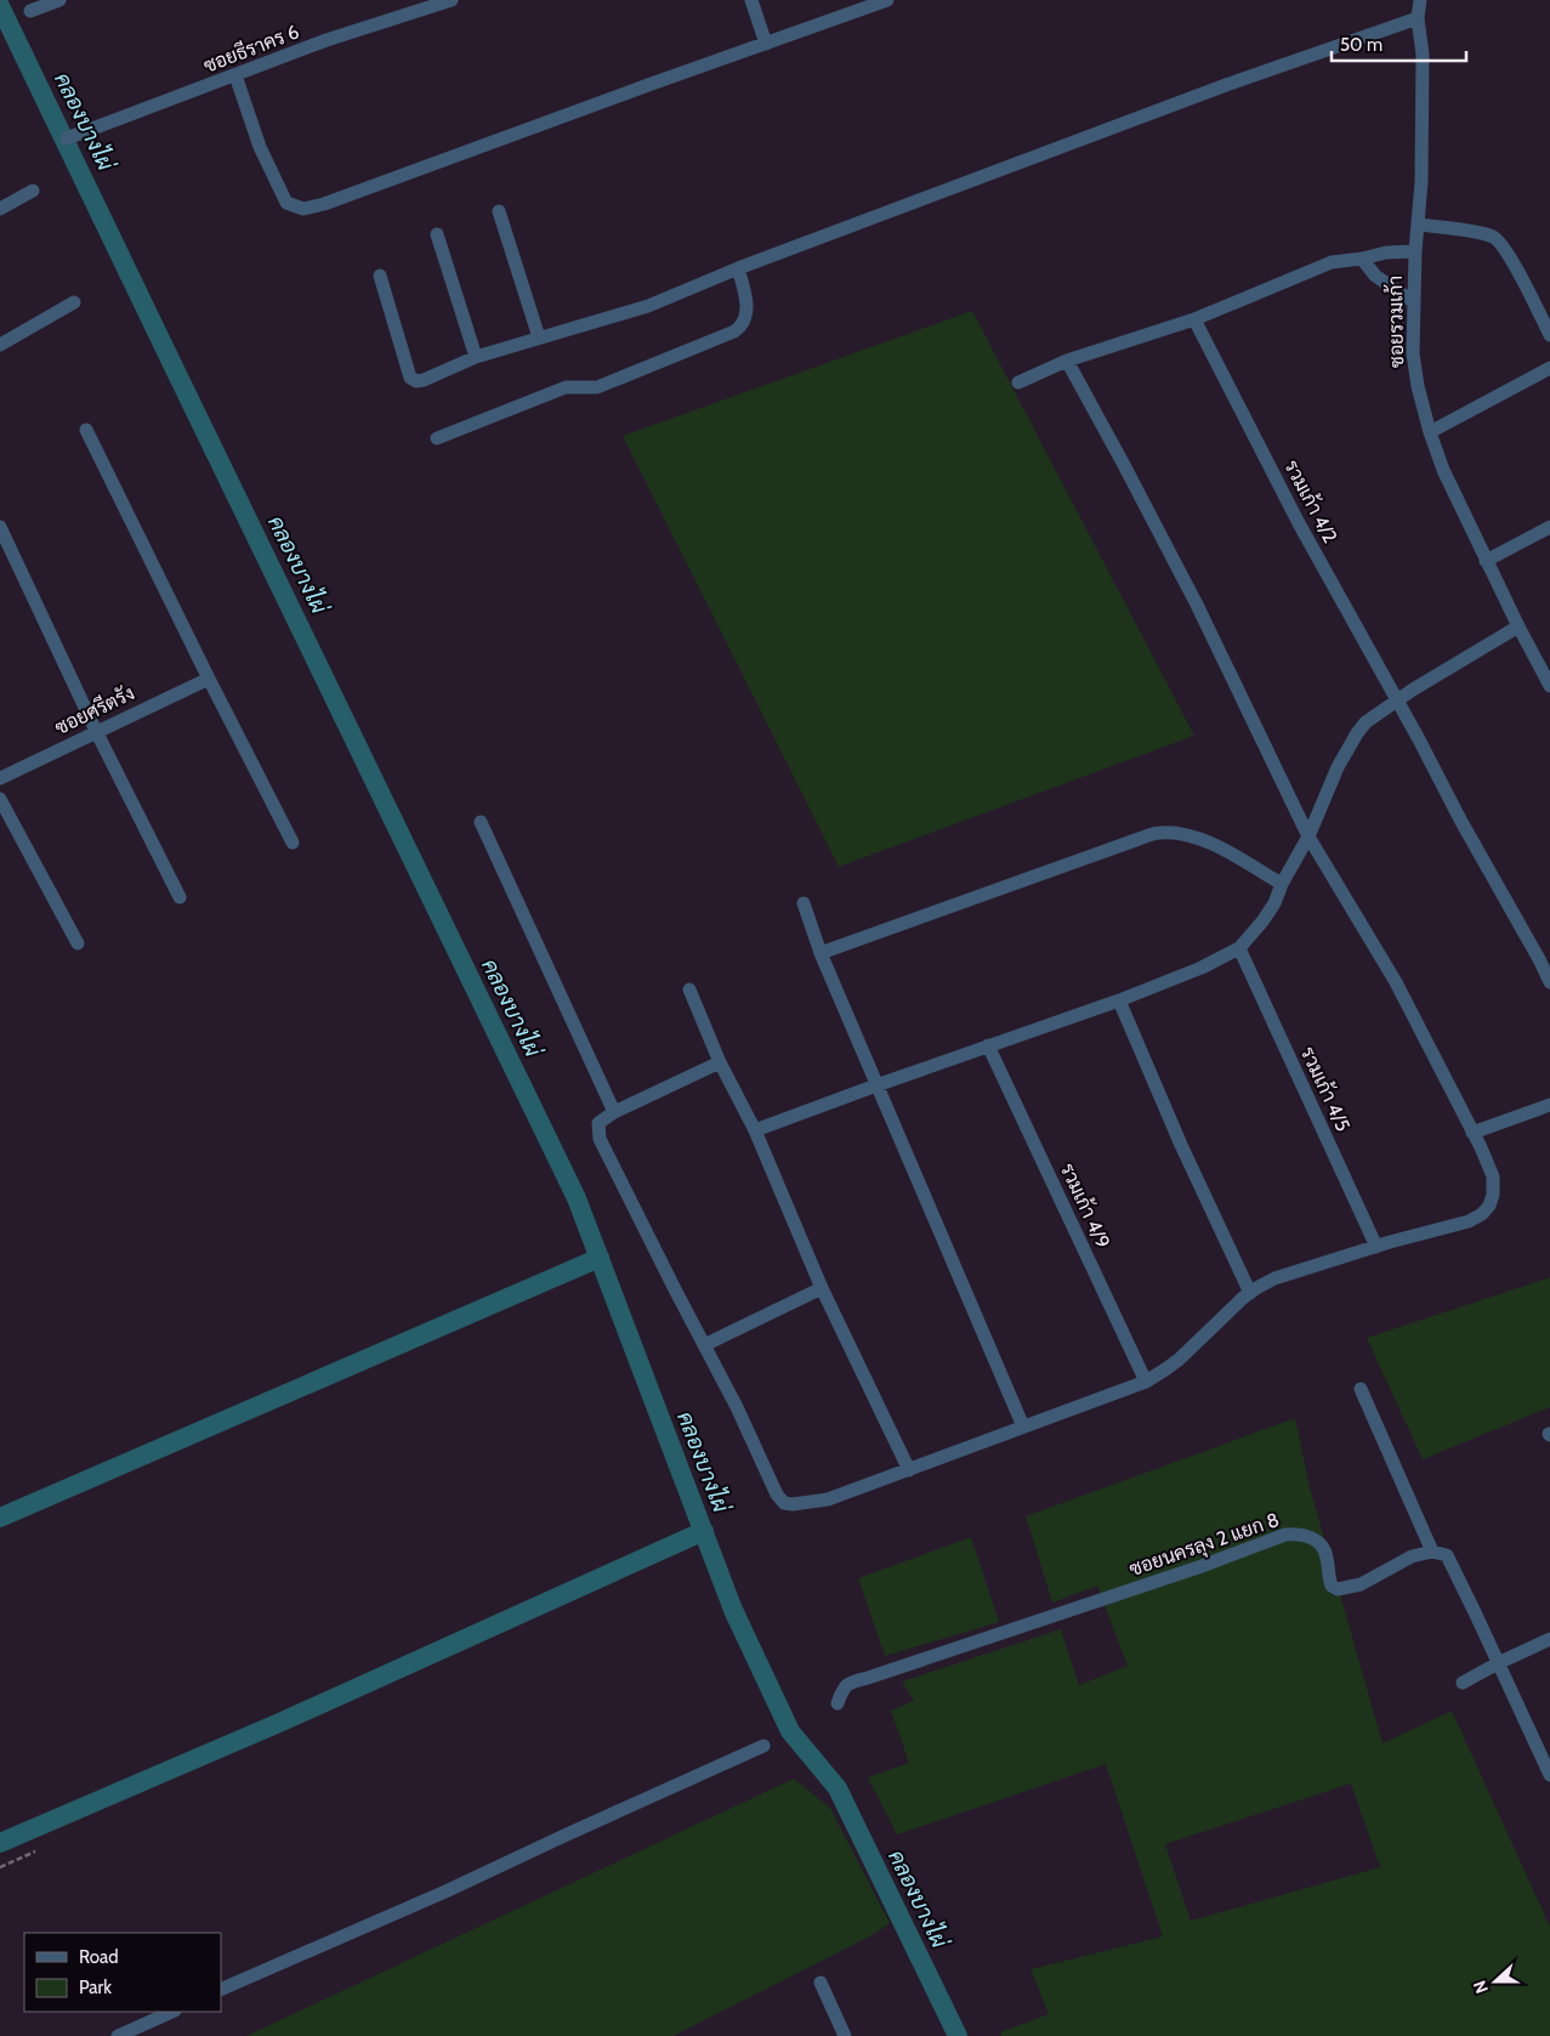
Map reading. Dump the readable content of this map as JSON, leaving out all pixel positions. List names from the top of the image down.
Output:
{
  "streets": {
    "street": [
      "ซอยธีราคร 6",
      "ซอยรวมเก้า",
      "รวมเก้า 4/2",
      "ซอยศรีตรัง",
      "รวมเก้า 4/5",
      "รวมเก้า 4/9",
      "ซอยนครลุง 2 แยก 8"
    ]
  },
  "water": ["คลองบางไผ่"],
  "legend": ["Road", "Park"],
  "scale_bar": "50 m",
  "north": "left"
}
